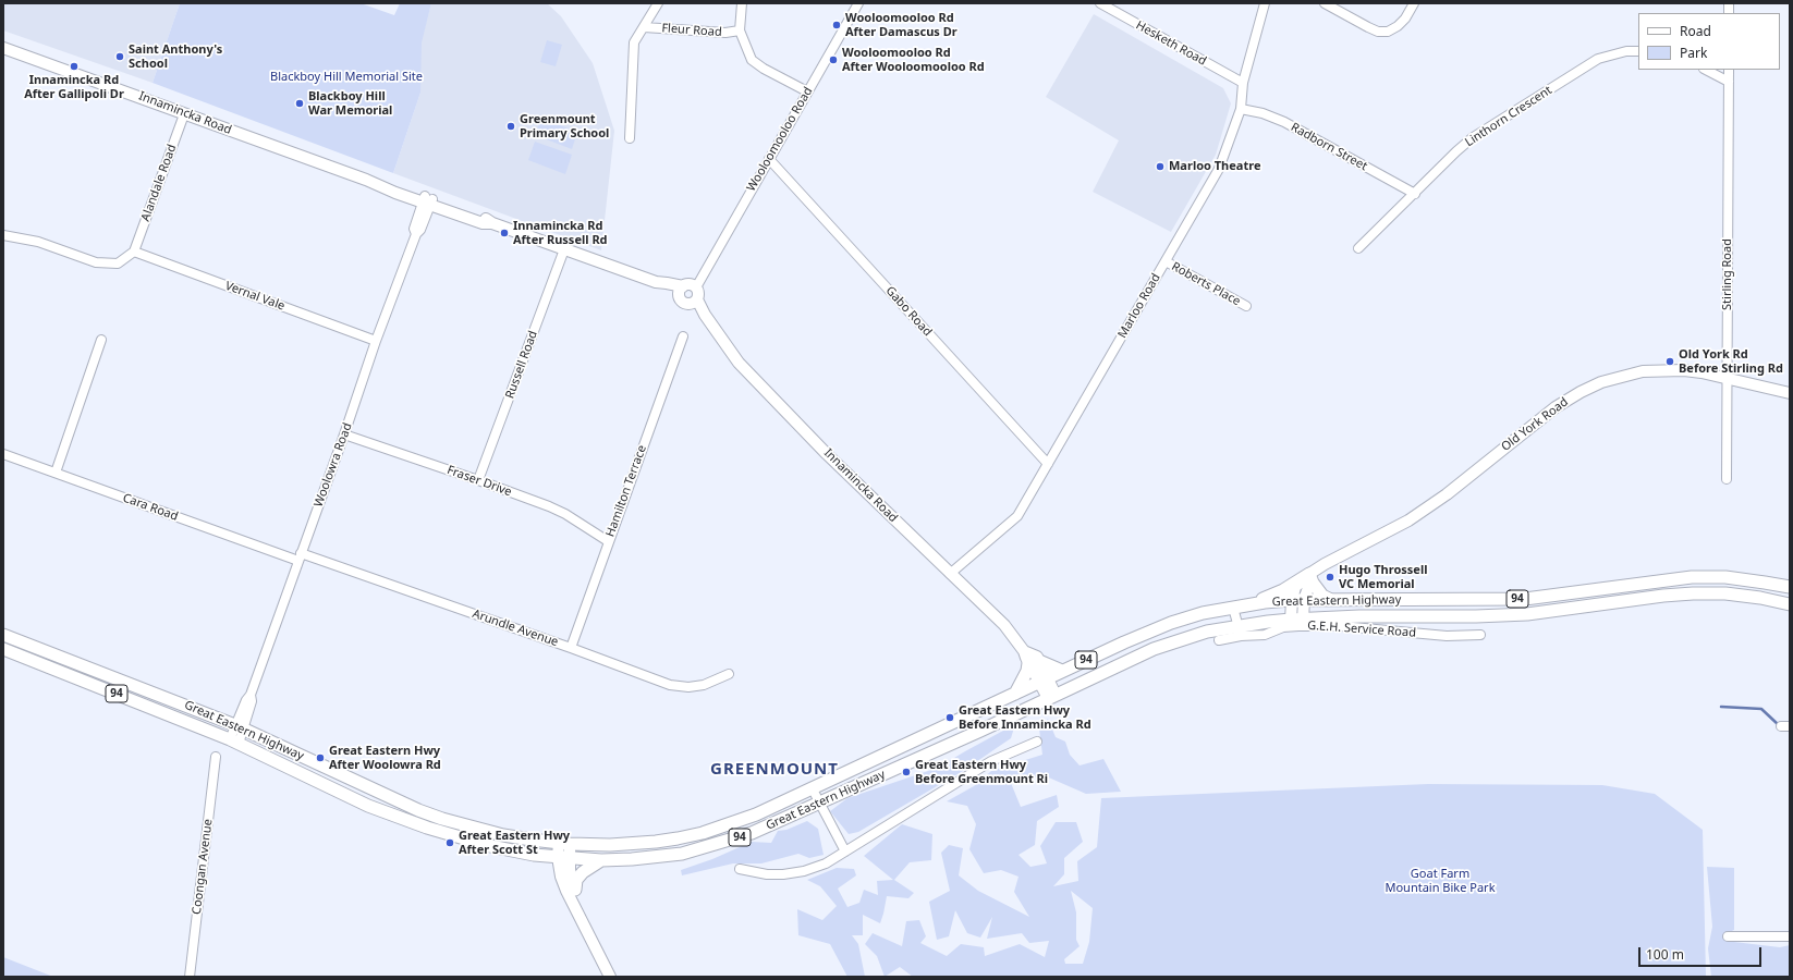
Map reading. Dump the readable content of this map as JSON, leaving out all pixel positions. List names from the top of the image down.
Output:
{
  "streets": {
    "highway": ["94", "Great Eastern Highway"],
    "main road": ["Innamincka Road", "Old York Road"],
    "street": [
      "Fleur Road",
      "Hesketh Road",
      "Linthorn Crescent",
      "Wooloomooloo Road",
      "Radborn Street",
      "Alandale Road",
      "Stirling Road",
      "Roberts Place",
      "Vernal Vale",
      "Marloo Road",
      "Gabo Road",
      "Russell Road",
      "Woolowra Road",
      "Fraser Drive",
      "Hamilton Terrace",
      "Cara Road",
      "Arundle Avenue",
      "G.E.H. Service Road",
      "Coongan Avenue"
    ]
  },
  "crossings": [
    ["Hesketh Road", "Marloo Road"],
    ["Innamincka Road", "Wooloomooloo Road"],
    ["Innamincka Road", "Alandale Road"],
    ["Innamincka Road", "Marloo Road"],
    ["Innamincka Road", "Russell Road"],
    ["Innamincka Road", "Woolowra Road"],
    ["Linthorn Crescent", "Radborn Street"],
    ["Wooloomooloo Road", "Gabo Road"],
    ["Radborn Street", "Marloo Road"],
    ["Alandale Road", "Vernal Vale"],
    ["Stirling Road", "Old York Road"],
    ["Roberts Place", "Marloo Road"],
    ["Vernal Vale", "Woolowra Road"],
    ["Marloo Road", "Gabo Road"],
    ["Russell Road", "Fraser Drive"],
    ["Woolowra Road", "Fraser Drive"],
    ["Woolowra Road", "Cara Road"],
    ["Woolowra Road", "Great Eastern Highway"],
    ["Woolowra Road", "Arundle Avenue"],
    ["Fraser Drive", "Hamilton Terrace"],
    ["Hamilton Terrace", "Arundle Avenue"],
    ["Cara Road", "Arundle Avenue"],
    ["Great Eastern Highway", "G.E.H. Service Road"]
  ],
  "districts": ["GREENMOUNT"],
  "parks": ["Blackboy Hill Memorial Site", "Goat Farm Mountain Bike Park"],
  "places": [
    "Wooloomooloo Rd After Damascus Dr",
    "Saint Anthony's School",
    "Wooloomooloo Rd After Wooloomooloo Rd",
    "Innamincka Rd After Gallipoli Dr",
    "Blackboy Hill War Memorial",
    "Greenmount Primary School",
    "Marloo Theatre",
    "Innamincka Rd After Russell Rd",
    "Old York Rd Before Stirling Rd",
    "Hugo Throssell VC Memorial",
    "Great Eastern Hwy Before Innamincka Rd",
    "Great Eastern Hwy After Woolowra Rd",
    "Great Eastern Hwy Before Greenmount Ri",
    "Great Eastern Hwy After Scott St"
  ],
  "legend": ["Road", "Park"],
  "scale_bar": "100 m"
}
